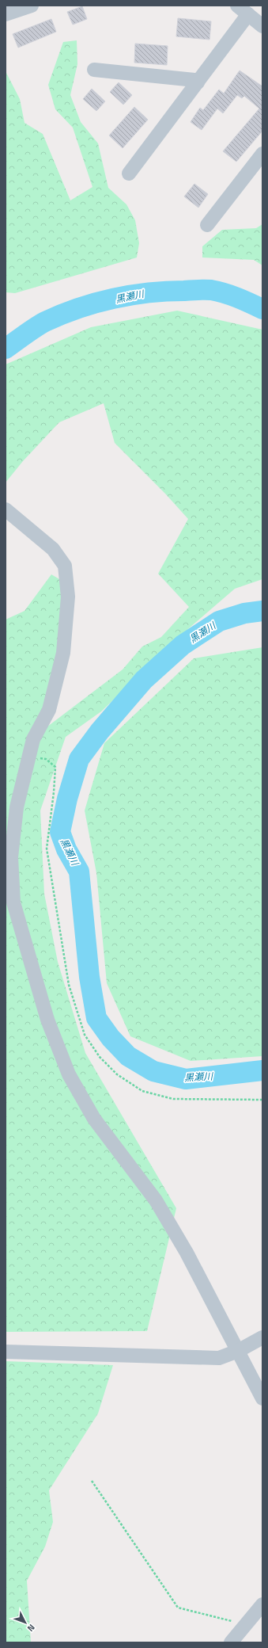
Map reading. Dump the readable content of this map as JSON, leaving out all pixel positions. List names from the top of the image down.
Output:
{
  "water": ["黒瀬川"],
  "north": "bottom right"
}
